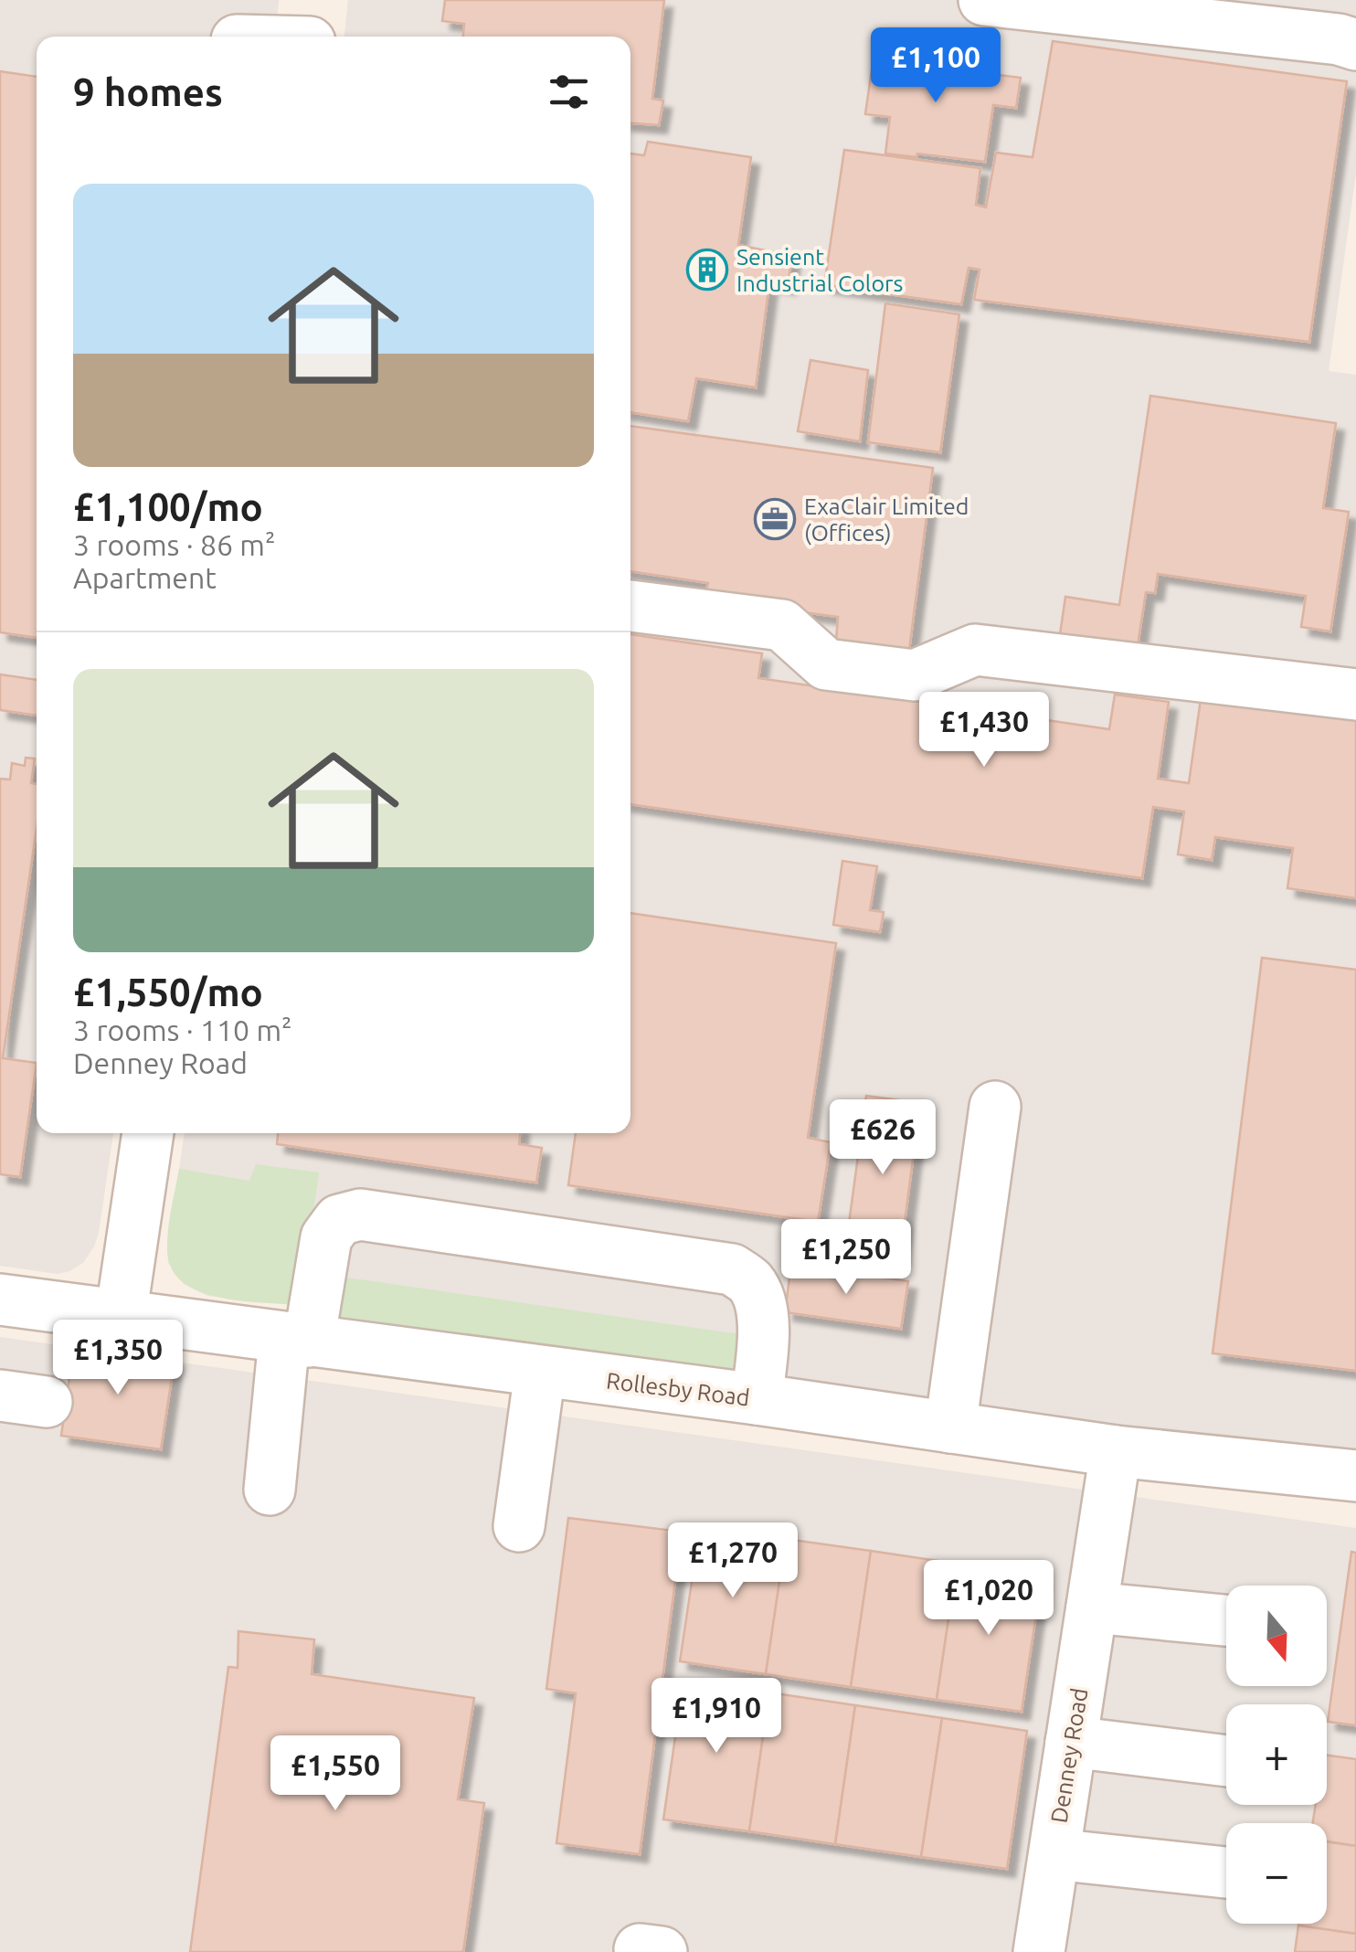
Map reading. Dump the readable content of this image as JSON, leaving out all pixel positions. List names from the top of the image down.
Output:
{
  "streets": {
    "street": ["Rollesby Road", "Denney Road"]
  },
  "crossings": [
    ["Rollesby Road", "Denney Road"]
  ],
  "places": {
    "building": ["Sensient Industrial Colors"],
    "office": ["ExaClair Limited (Offices)"]
  },
  "north": "bottom",
  "page": {
    "price": [
      "£1,100",
      "£1,430",
      "£626",
      "£1,250",
      "£1,350",
      "£1,270",
      "£1,020",
      "£1,910",
      "£1,550"
    ],
    "heading": "9 homes",
    "list": [
      {
        "name": "£1,100/mo",
        "note": "3 rooms · 86 m² · Apartment"
      },
      {
        "name": "£1,550/mo",
        "note": "3 rooms · 110 m² · Denney Road"
      }
    ],
    "map_buttons": ["+", "−"]
  }
}
